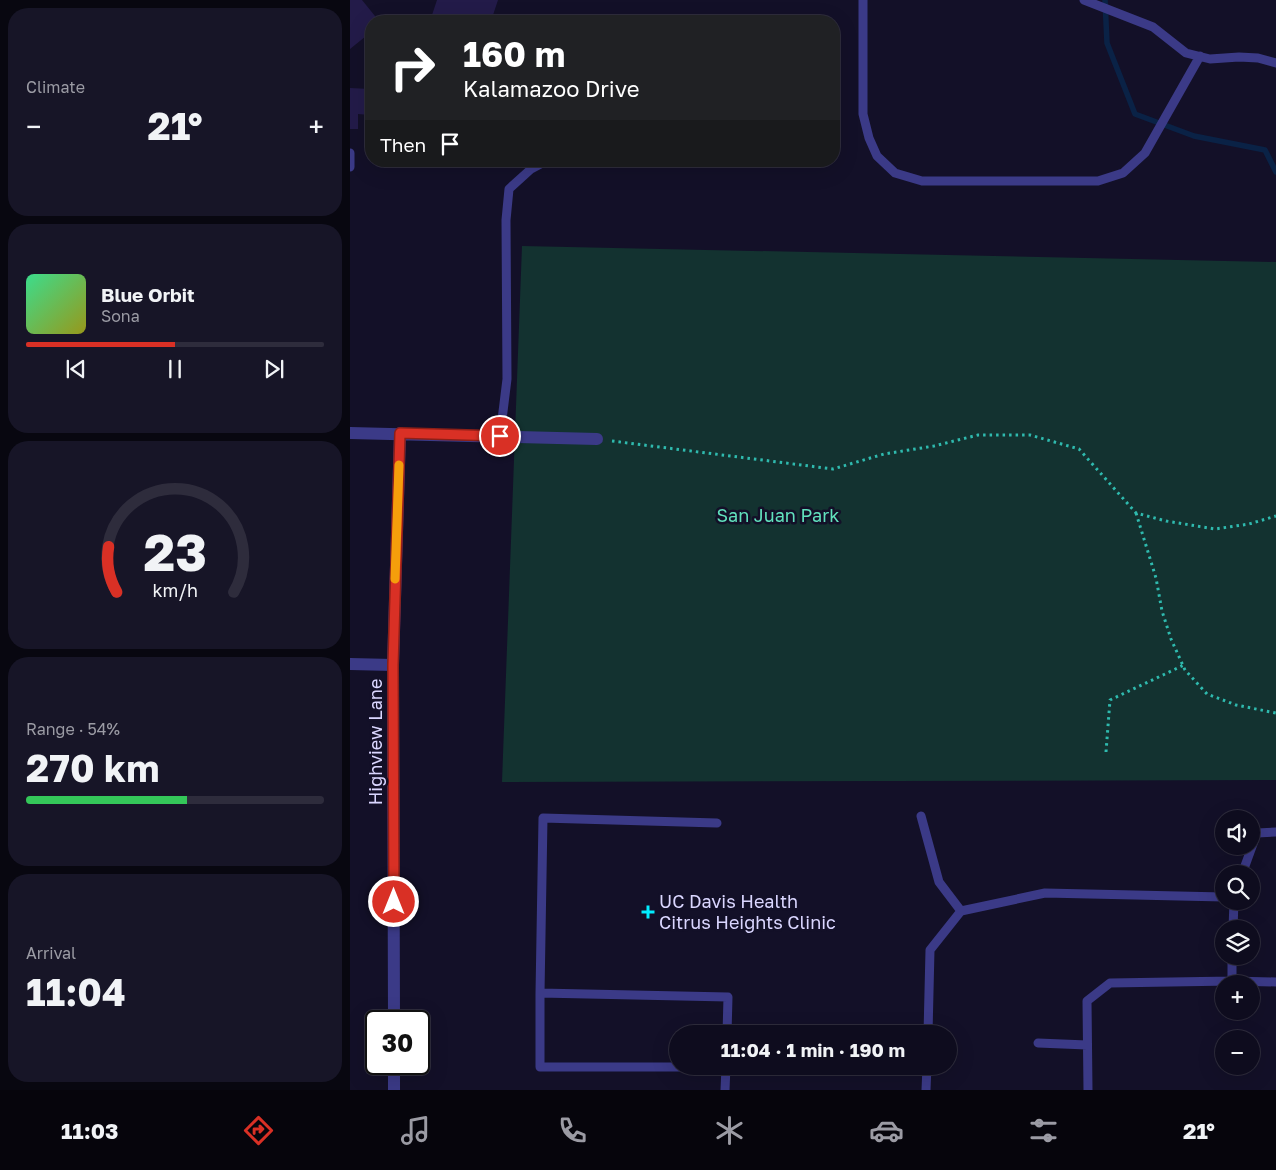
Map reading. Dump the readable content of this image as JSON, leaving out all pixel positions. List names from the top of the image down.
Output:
{
  "streets": {
    "street": ["Highview Lane"]
  },
  "parks": ["San Juan Park"],
  "places": {
    "health": ["UC Davis Health Citrus Heights Clinic"]
  },
  "page": {
    "tile": [
      "Climate",
      ["Range · 54%", "270 km"],
      ["Arrival", "11:04"]
    ],
    "turn": ["160 m", "Kalamazoo Drive"],
    "heat": ["−", "21°", "+"],
    "then": "Then",
    "song": ["Blue Orbit", "Sona"],
    "map_buttons": ["+", "−"],
    "limit": "30",
    "trip": "11:04 · 1 min · 190 m",
    "tabs": ["11:03", "21°"],
    "gauge": ["23", "km/h"]
  }
}
